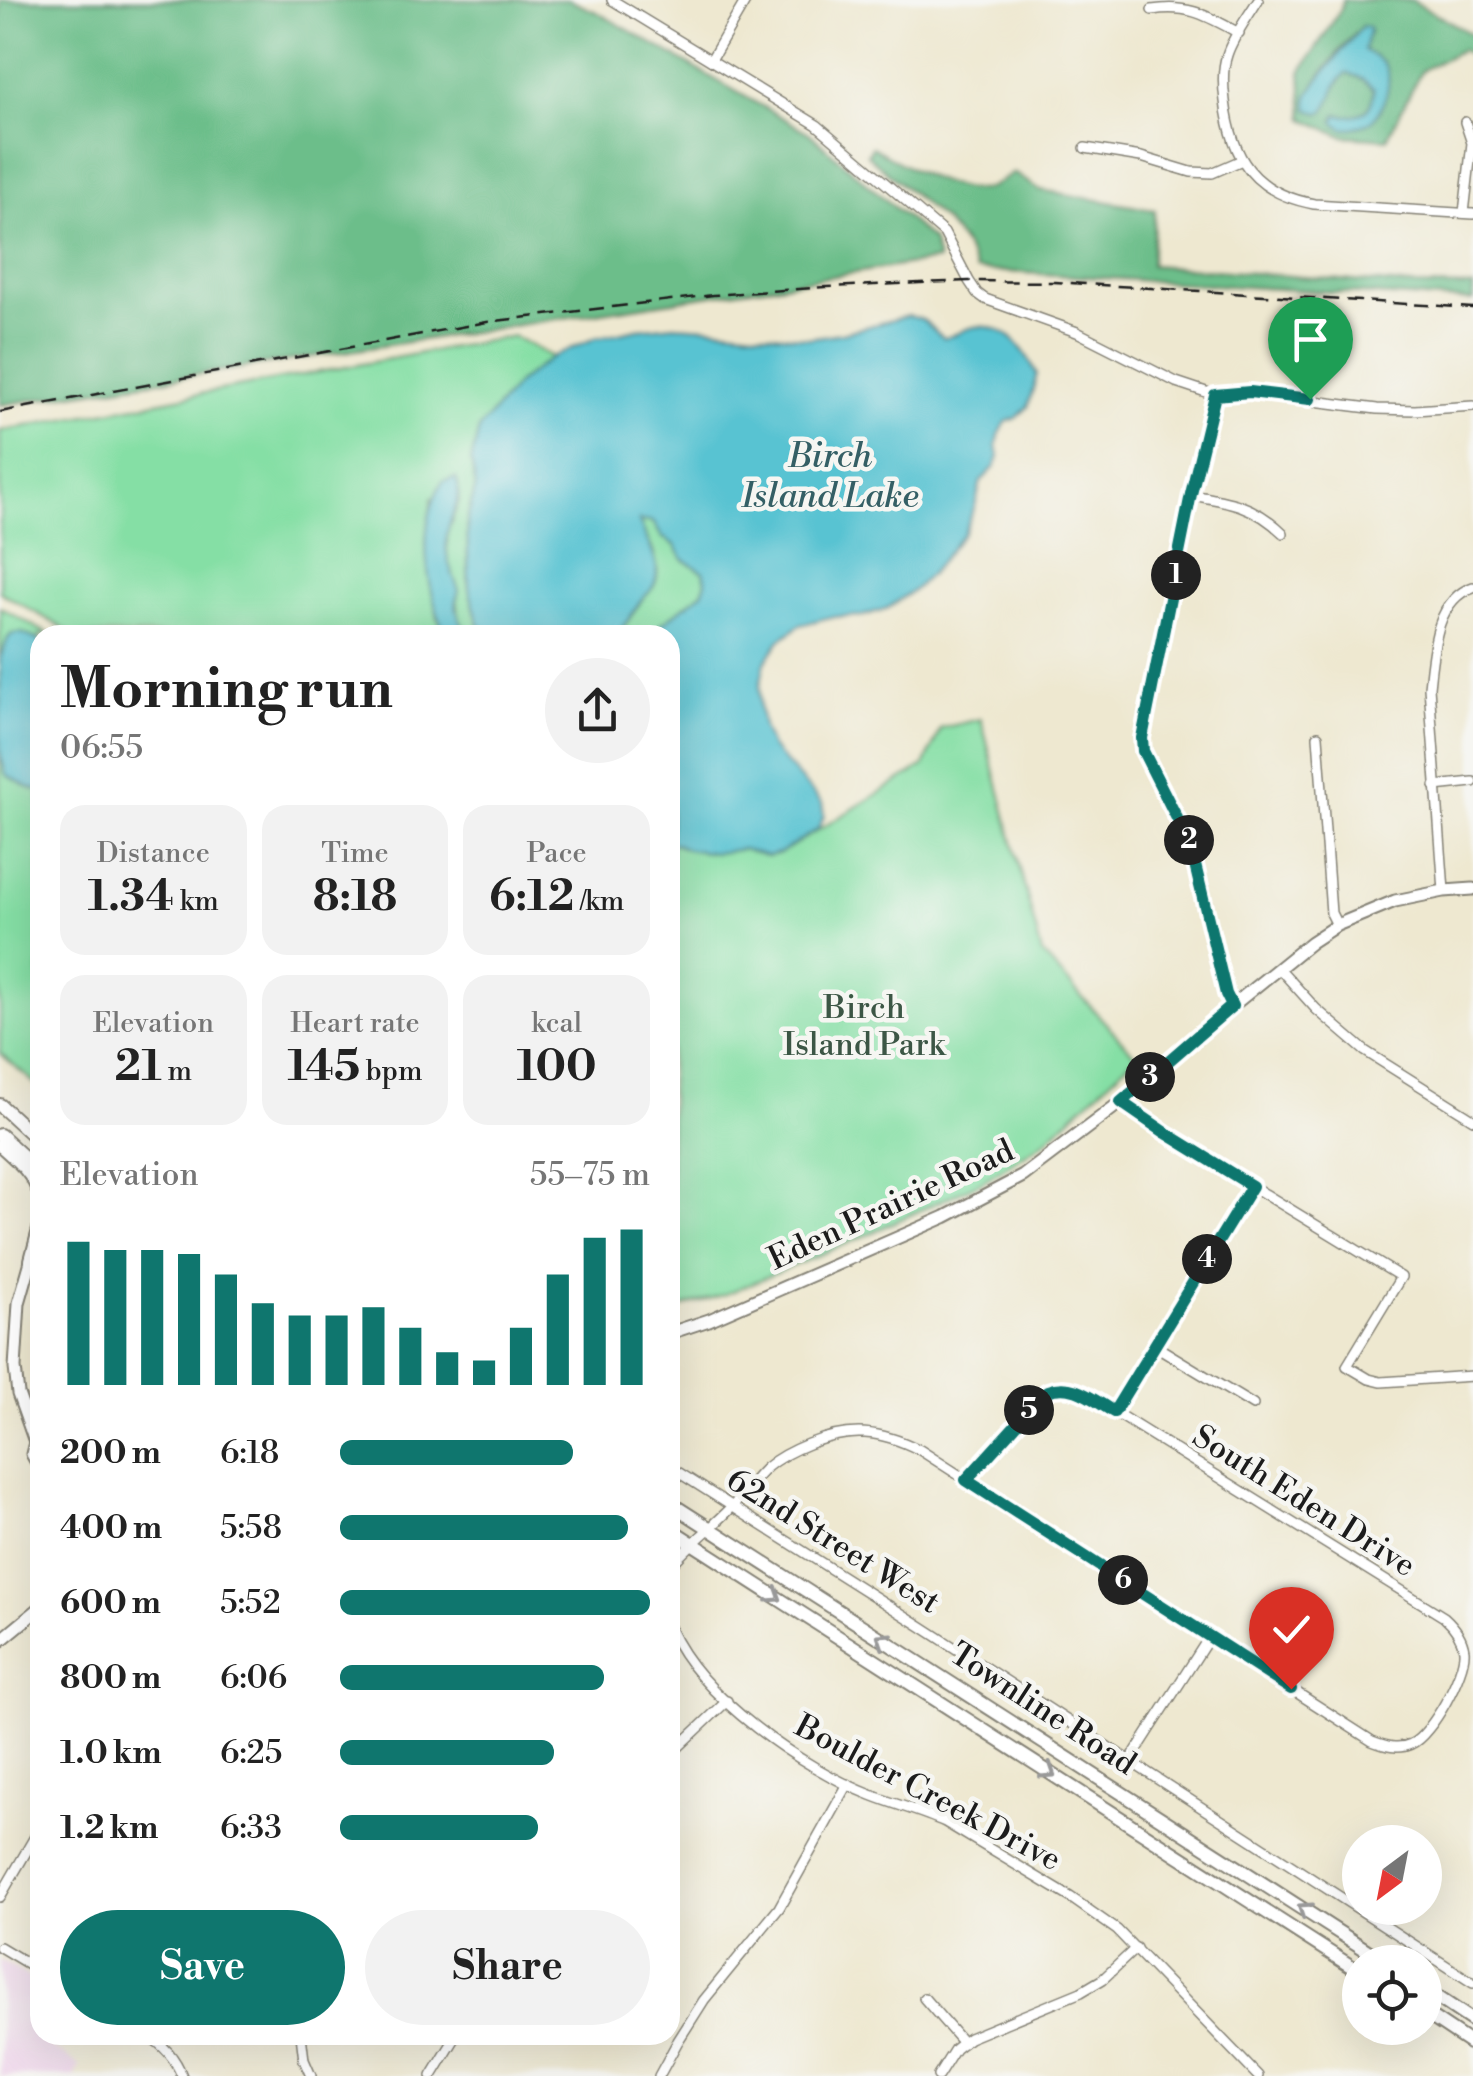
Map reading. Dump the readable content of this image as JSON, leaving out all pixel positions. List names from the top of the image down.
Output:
{
  "streets": {
    "main road": ["Eden Prairie Road", "Townline Road"],
    "street": ["South Eden Drive", "62nd Street West", "Boulder Creek Drive"]
  },
  "water": ["Birch Island Lake"],
  "parks": ["Birch Island Park"],
  "north": "bottom left",
  "page": {
    "pins": [
      "1",
      "2",
      "3",
      "4",
      "5",
      "6"
    ],
    "heading": ["Morning run", "06:55"],
    "stats": [
      ["Distance", "1.34 km"],
      ["Time", "8:18"],
      ["Pace", "6:12 /km"],
      ["Elevation", "21 m"],
      ["Heart rate", "145 bpm"],
      ["kcal", "100"]
    ],
    "chart": ["Elevation", "55–75 m"],
    "list": [
      {
        "name": "200 m",
        "note": "6:18"
      },
      {
        "name": "400 m",
        "note": "5:58"
      },
      {
        "name": "600 m",
        "note": "5:52"
      },
      {
        "name": "800 m",
        "note": "6:06"
      },
      {
        "name": "1.0 km",
        "note": "6:25"
      },
      {
        "name": "1.2 km",
        "note": "6:33"
      }
    ],
    "buttons": ["Save", "Share"]
  }
}
